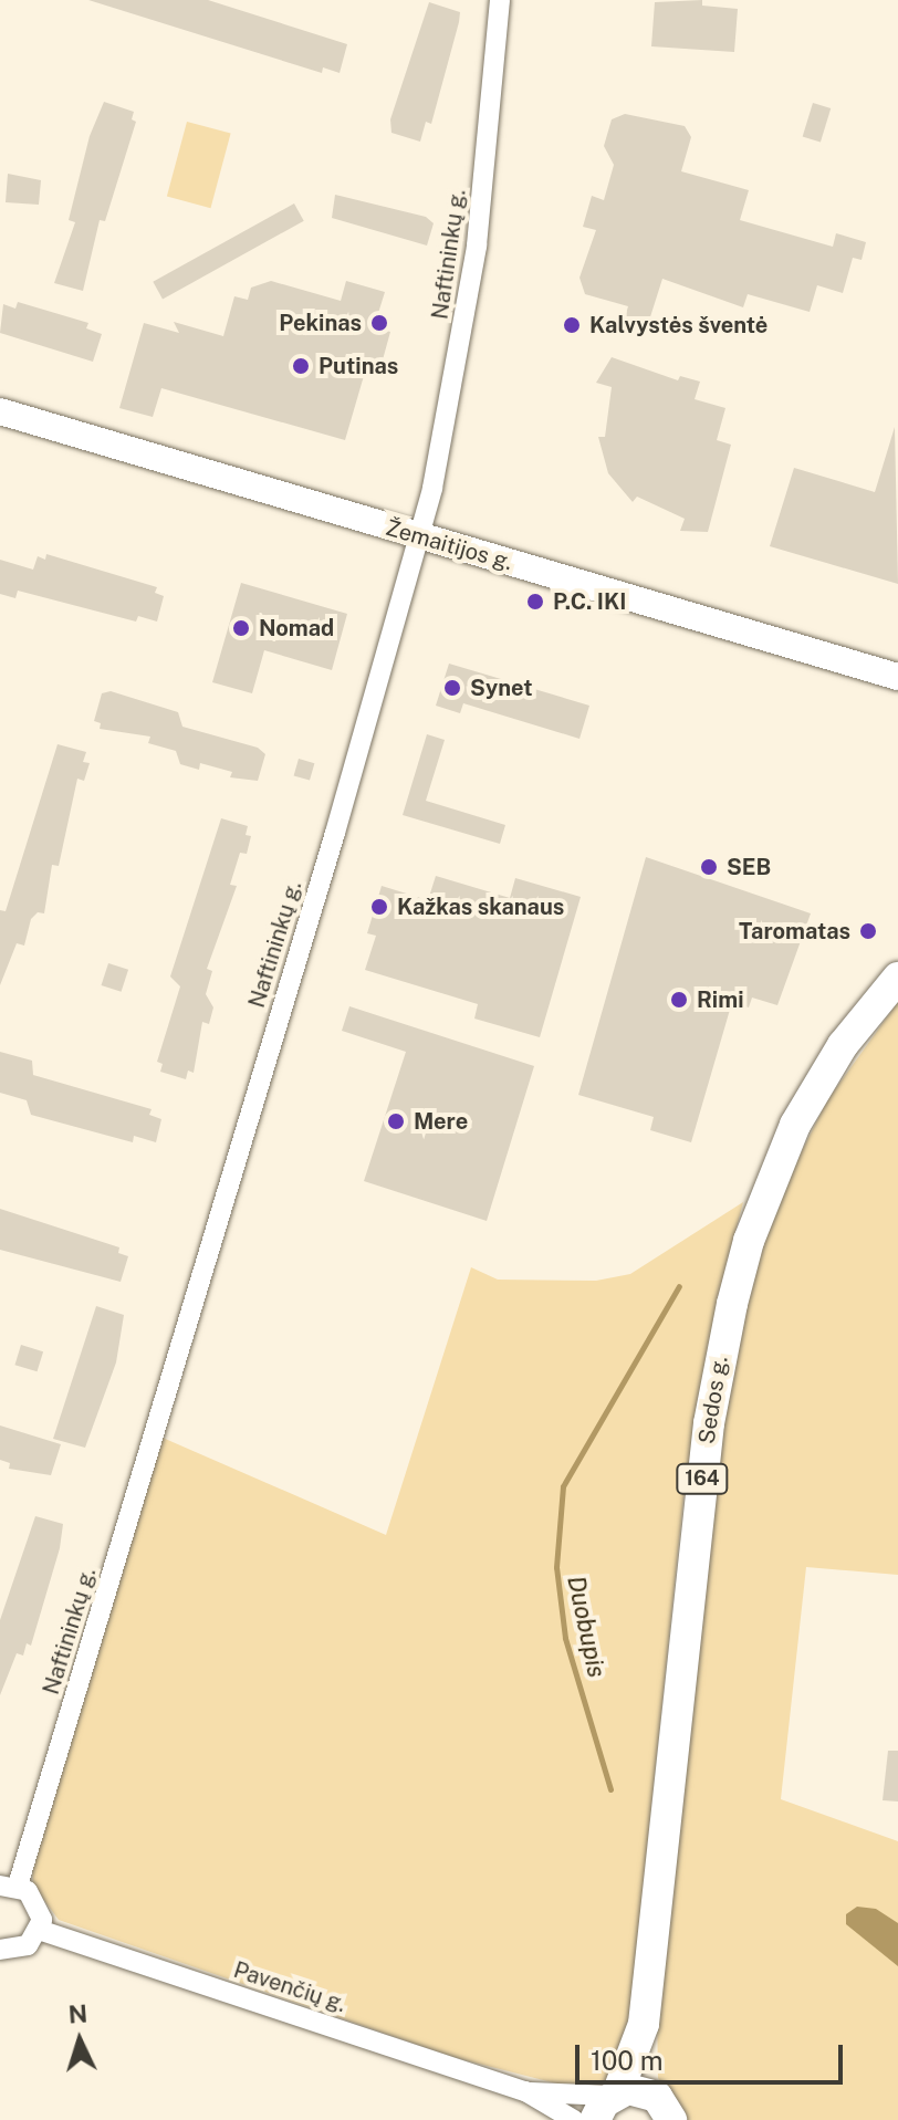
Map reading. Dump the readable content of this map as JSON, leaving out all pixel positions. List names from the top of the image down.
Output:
{
  "streets": {
    "main road": ["Žemaitijos g.", "Sedos g.", "164"],
    "street": ["Naftininkų g.", "Pavenčių g."]
  },
  "crossings": [
    ["Naftininkų g.", "Žemaitijos g."],
    ["Sedos g.", "164"],
    ["Sedos g.", "Pavenčių g."],
    ["164", "Pavenčių g."]
  ],
  "water": ["Duobupis"],
  "places": [
    "Pekinas",
    "Kalvystės šventė",
    "Putinas",
    "P.C. IKI",
    "Nomad",
    "Synet",
    "SEB",
    "Kažkas skanaus",
    "Taromatas",
    "Rimi",
    "Mere"
  ],
  "scale_bar": "100 m",
  "north": "top"
}
